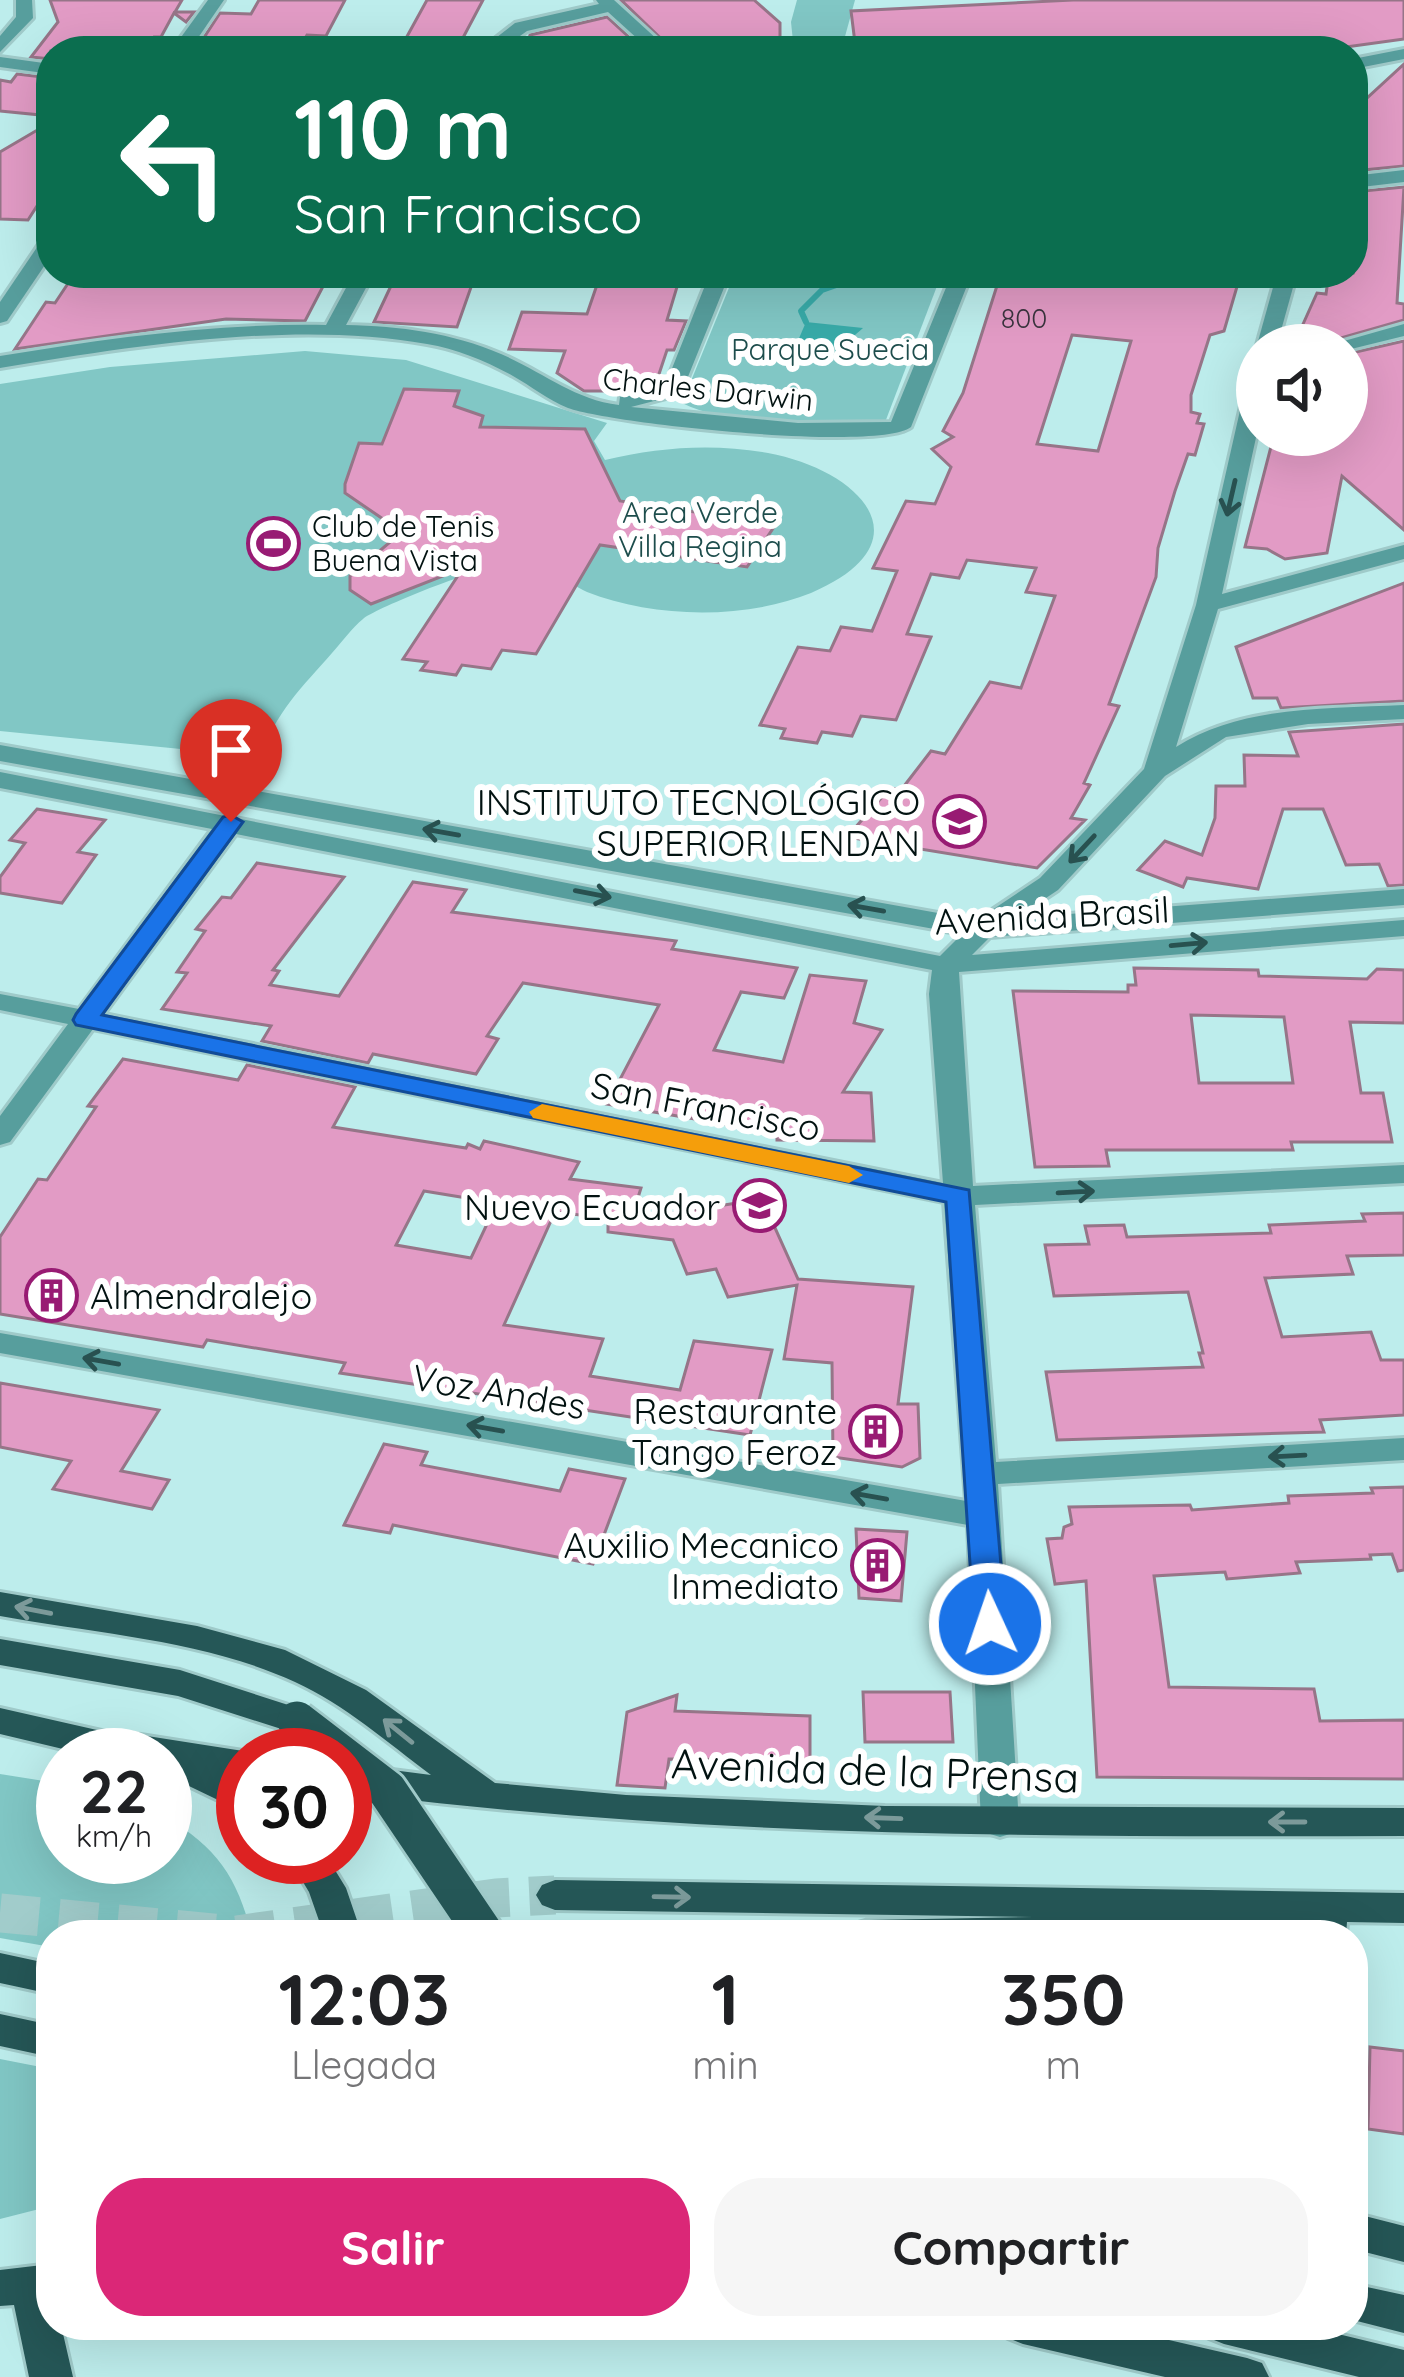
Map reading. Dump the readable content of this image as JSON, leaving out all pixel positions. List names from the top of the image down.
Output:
{
  "streets": {
    "main road": ["Avenida de la Prensa"],
    "street": [
      "Charles Darwin",
      "Avenida Brasil",
      "San Francisco",
      "Voz Andes"
    ]
  },
  "one_way": ["Voz Andes"],
  "parks": ["Parque Suecia", "Area Verde Villa Regina"],
  "places": {
    "sports": ["Club de Tenis Buena Vista"],
    "school or university": ["INSTITUTO TECNOLÓGICO SUPERIOR LENDAN", "Nuevo Ecuador"],
    "building": ["Almendralejo", "Restaurante Tango Feroz", "Auxilio Mecanico Inmediato"]
  },
  "house_numbers": ["800"],
  "page": {
    "turn": ["110 m", "San Francisco"],
    "speed": "22 km/h",
    "limit": "30",
    "eta": [
      "12:03",
      "Llegada",
      "1",
      "min",
      "350",
      "m"
    ],
    "buttons": ["Salir", "Compartir"]
  }
}
